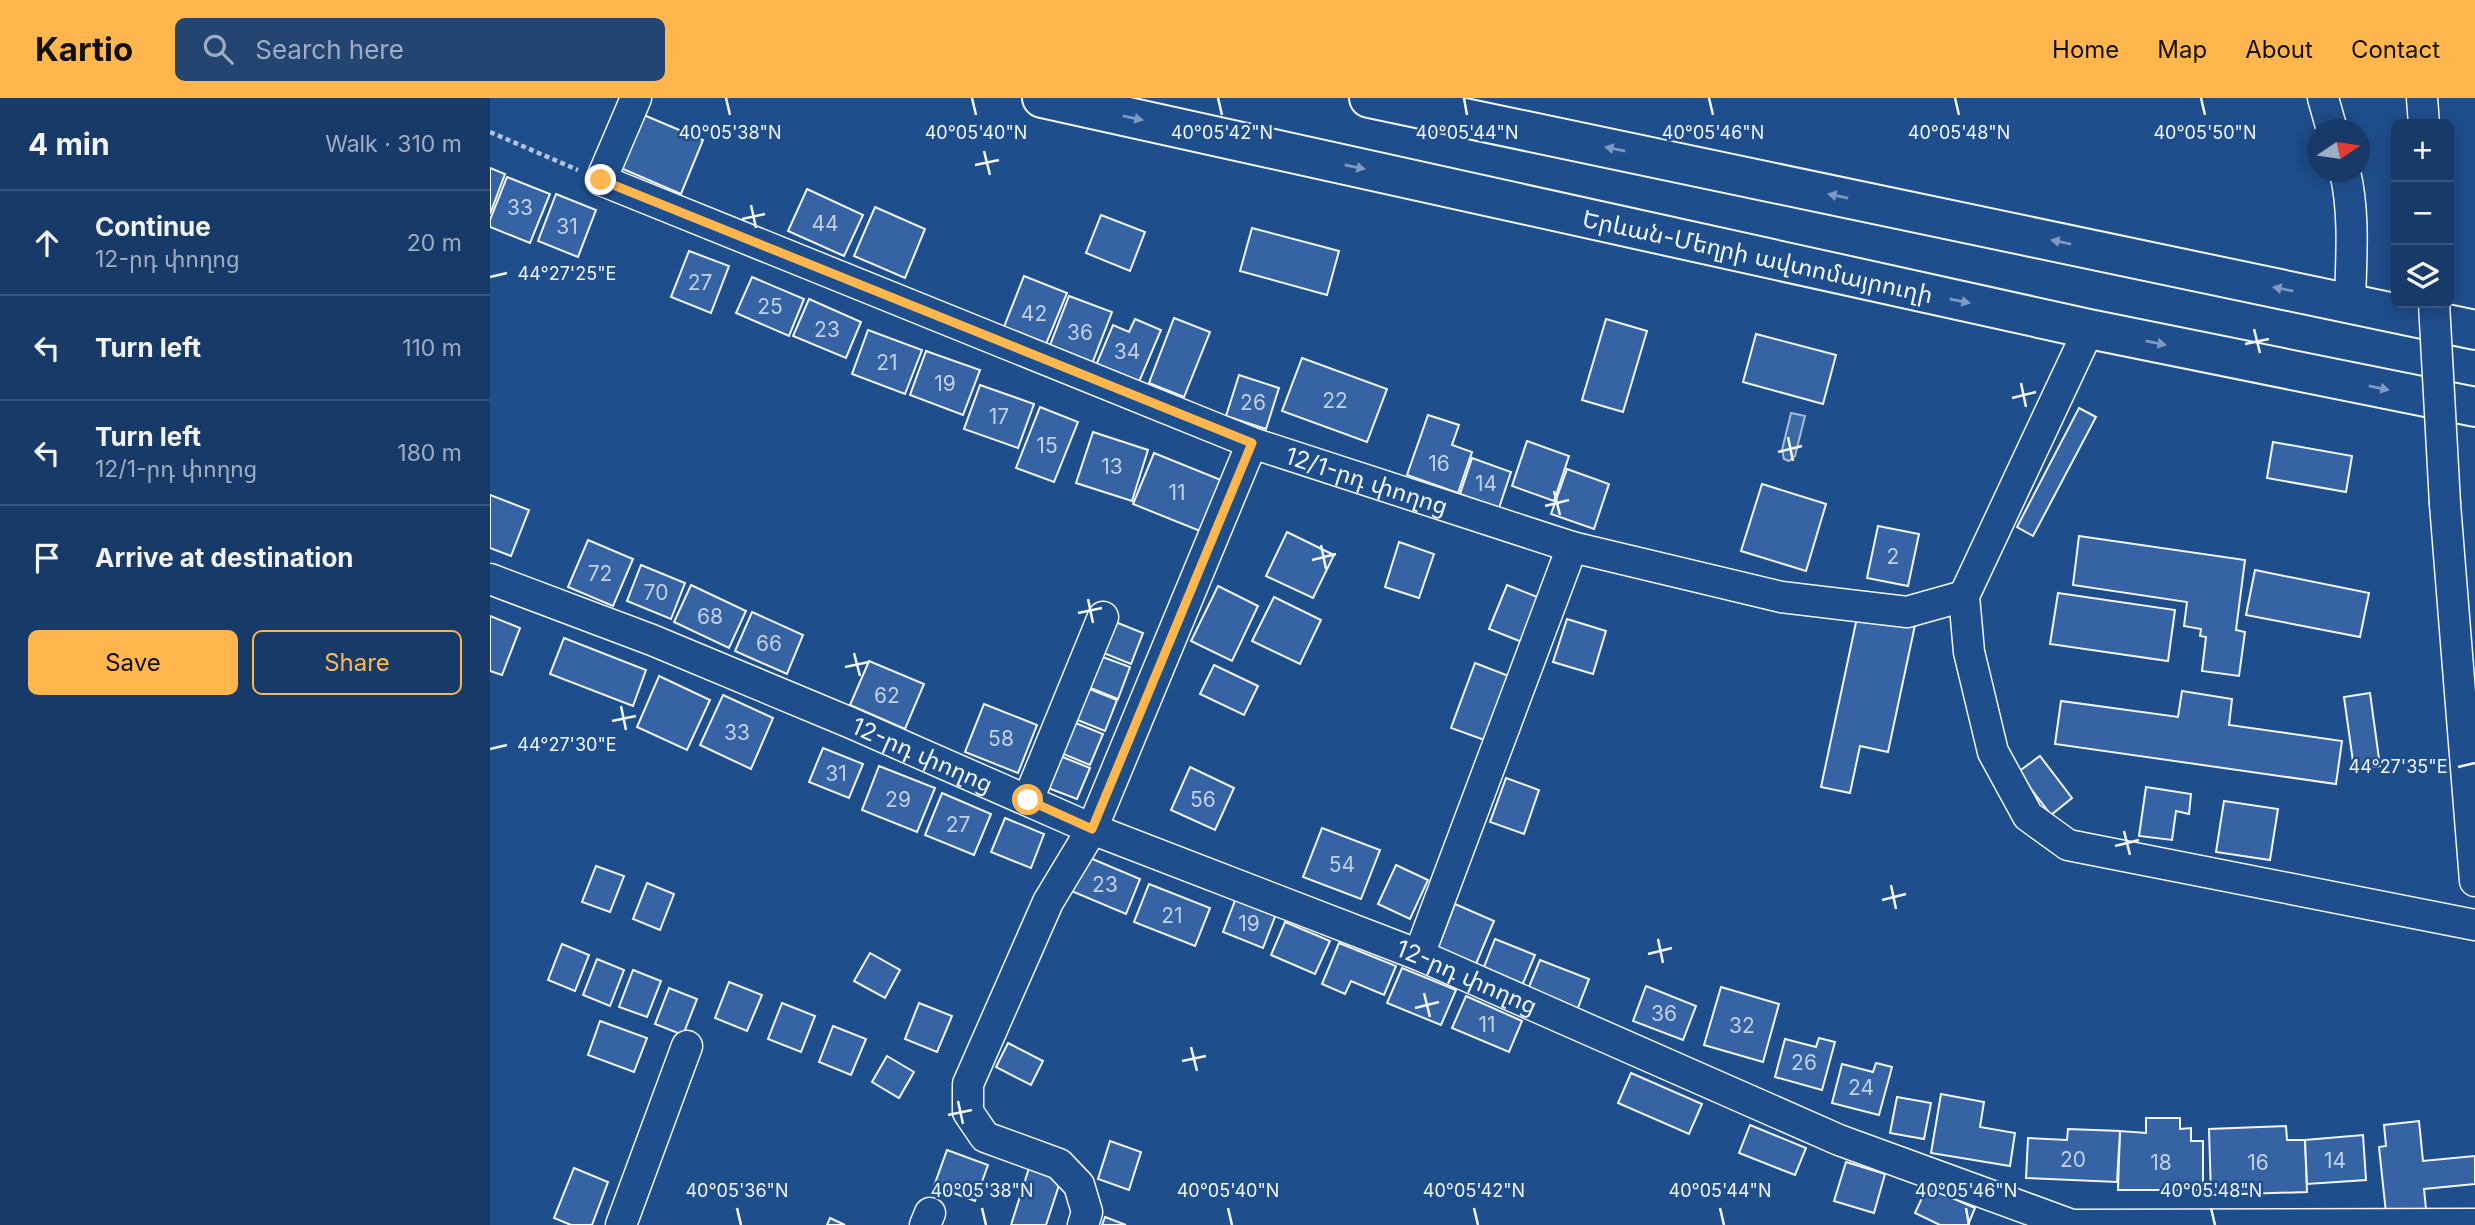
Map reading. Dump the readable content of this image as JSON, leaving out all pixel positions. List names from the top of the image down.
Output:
{
  "streets": {
    "highway": ["Երևան-Մեղրի ավտոմայրուղի"],
    "street": ["12/1-րդ փողոց", "12-րդ փողոց"]
  },
  "house_numbers": [
    "33",
    "44",
    "31",
    "27",
    "25",
    "42",
    "23",
    "36",
    "34",
    "21",
    "19",
    "22",
    "26",
    "17",
    "15",
    "16",
    "13",
    "14",
    "11",
    "2",
    "72",
    "70",
    "68",
    "66",
    "62",
    "33",
    "58",
    "31",
    "29",
    "56",
    "27",
    "54",
    "23",
    "21",
    "19",
    "36",
    "11",
    "32",
    "26",
    "24",
    "20",
    "14",
    "18",
    "16"
  ],
  "north": "right",
  "page": {
    "header": "Kartio",
    "search": "Search here",
    "nav": [
      "Home",
      "Map",
      "About",
      "Contact"
    ],
    "heading": ["4 min", "Walk · 310 m"],
    "map_buttons": ["+", "−"],
    "list": [
      ["Continue", "12-րդ փողոց", "20 m"],
      ["Turn left", "110 m"],
      ["Turn left", "12/1-րդ փողոց", "180 m"],
      "Arrive at destination"
    ],
    "buttons": ["Save", "Share"]
  },
  "coordinates": [
    "40°05'38\"N",
    "40°05'40\"N",
    "40°05'42\"N",
    "40°05'44\"N",
    "40°05'46\"N",
    "40°05'48\"N",
    "40°05'50\"N",
    "44°27'25\"E",
    "44°27'30\"E",
    "44°27'35\"E",
    "40°05'36\"N"
  ]
}
